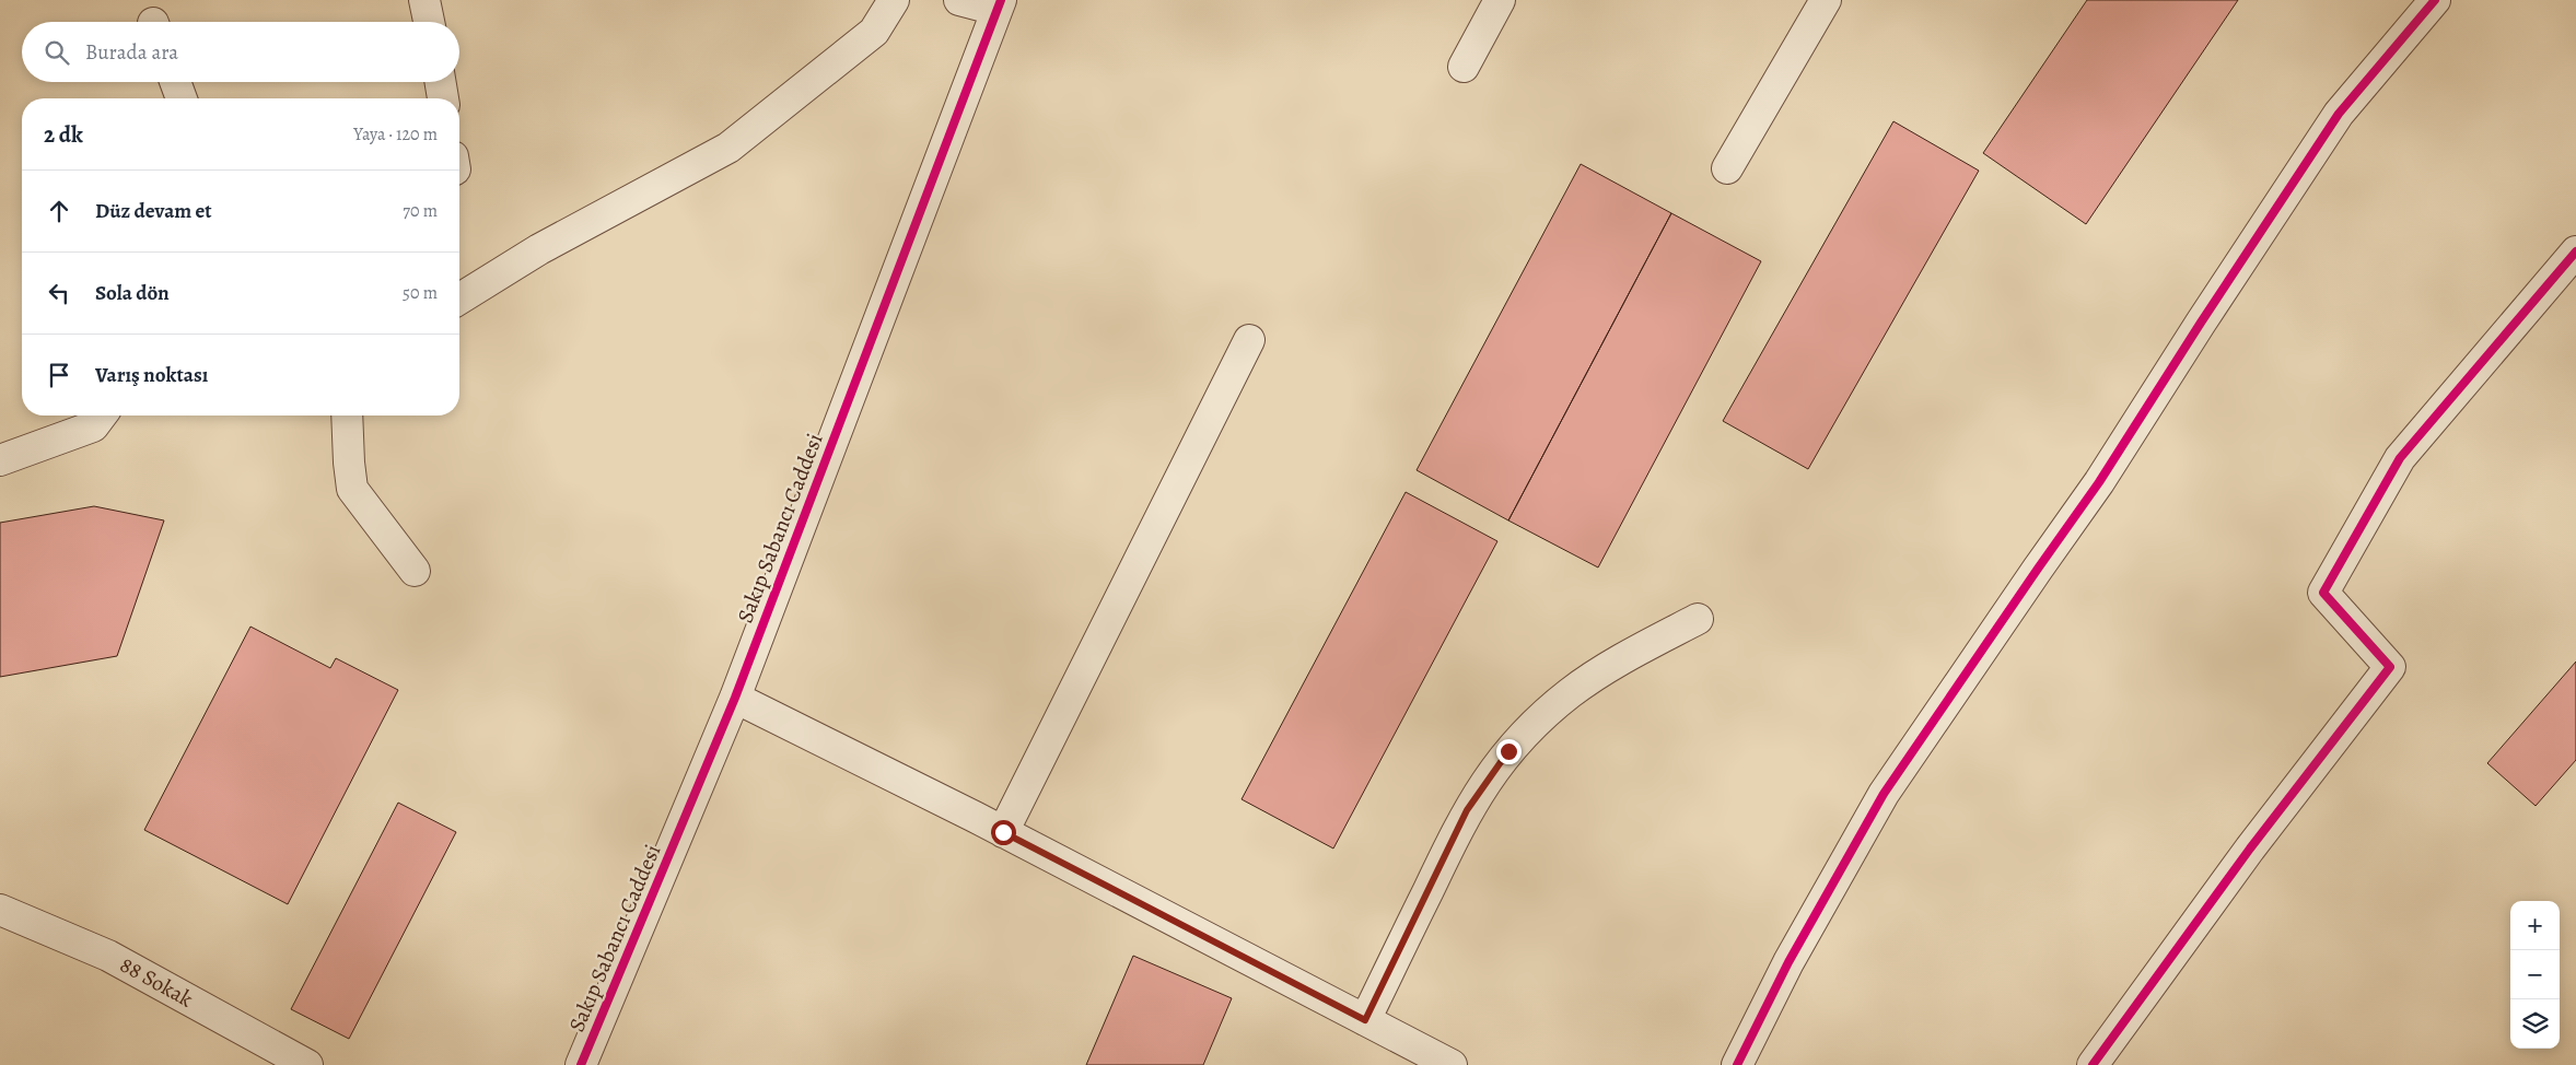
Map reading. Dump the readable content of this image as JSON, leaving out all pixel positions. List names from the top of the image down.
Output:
{
  "streets": {
    "street": ["Sakıp Sabancı Caddesi", "88 Sokak"]
  },
  "page": {
    "search": "Burada ara",
    "heading": ["2 dk", "Yaya · 120 m"],
    "list": [
      ["Düz devam et", "70 m"],
      ["Sola dön", "50 m"],
      "Varış noktası"
    ],
    "map_buttons": ["+", "−"]
  }
}
